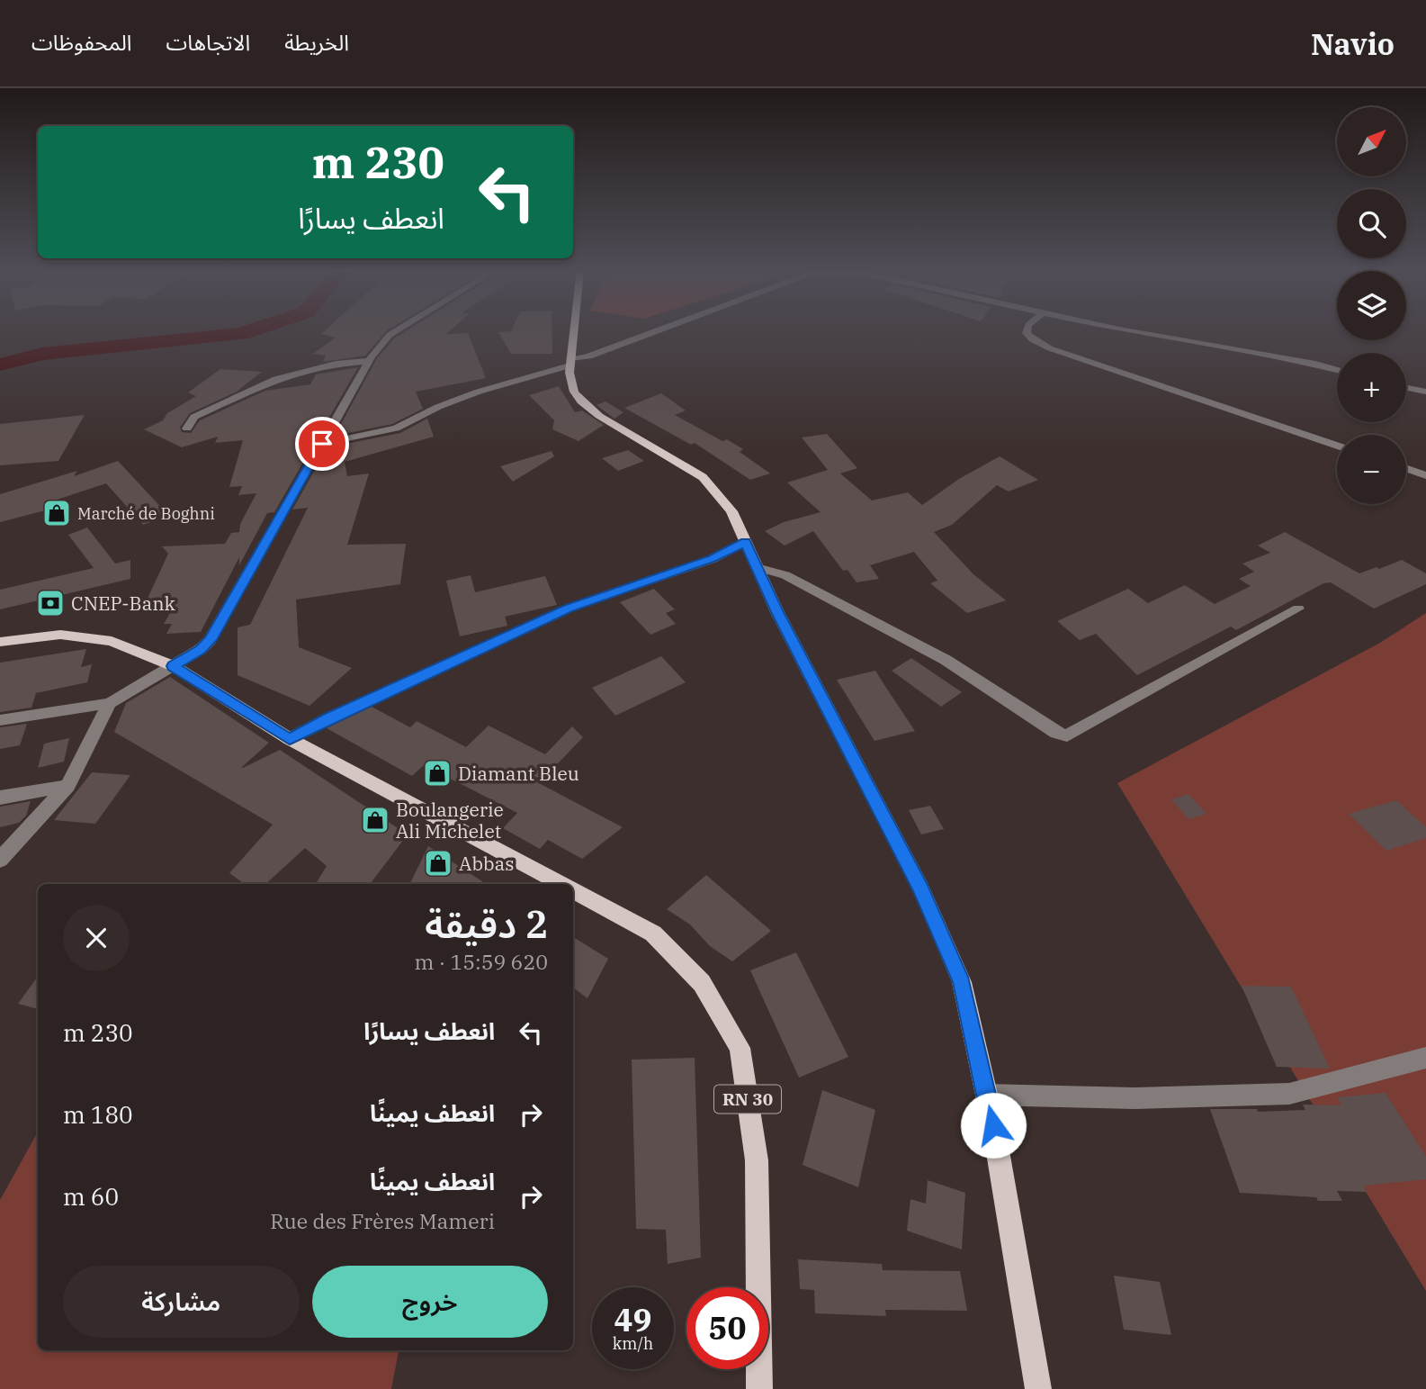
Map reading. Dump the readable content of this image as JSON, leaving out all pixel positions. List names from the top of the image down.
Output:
{
  "streets": {
    "main road": ["RN 30"]
  },
  "places": {
    "shop": [
      "Marché de Boghni",
      "Diamant Bleu",
      "Boulangerie Ali Michelet",
      "Abbas"
    ],
    "bank": ["CNEP-Bank"]
  },
  "north": "top right",
  "page": {
    "header": "Navio",
    "nav": ["الخريطة", "الاتجاهات", "المحفوظات"],
    "map_buttons": ["+", "−"],
    "turn": ["230 m", "انعطف يسارًا"],
    "heading": ["2 دقيقة", "620 m · 15:59"],
    "list": [
      {
        "name": "انعطف يسارًا",
        "value": "230 m"
      },
      {
        "name": "انعطف يمينًا",
        "value": "180 m"
      },
      {
        "name": "انعطف يمينًا",
        "note": "Rue des Frères Mameri",
        "value": "60 m"
      }
    ],
    "buttons": ["خروج", "مشاركة"],
    "speed": "49 km/h",
    "limit": "50"
  }
}
